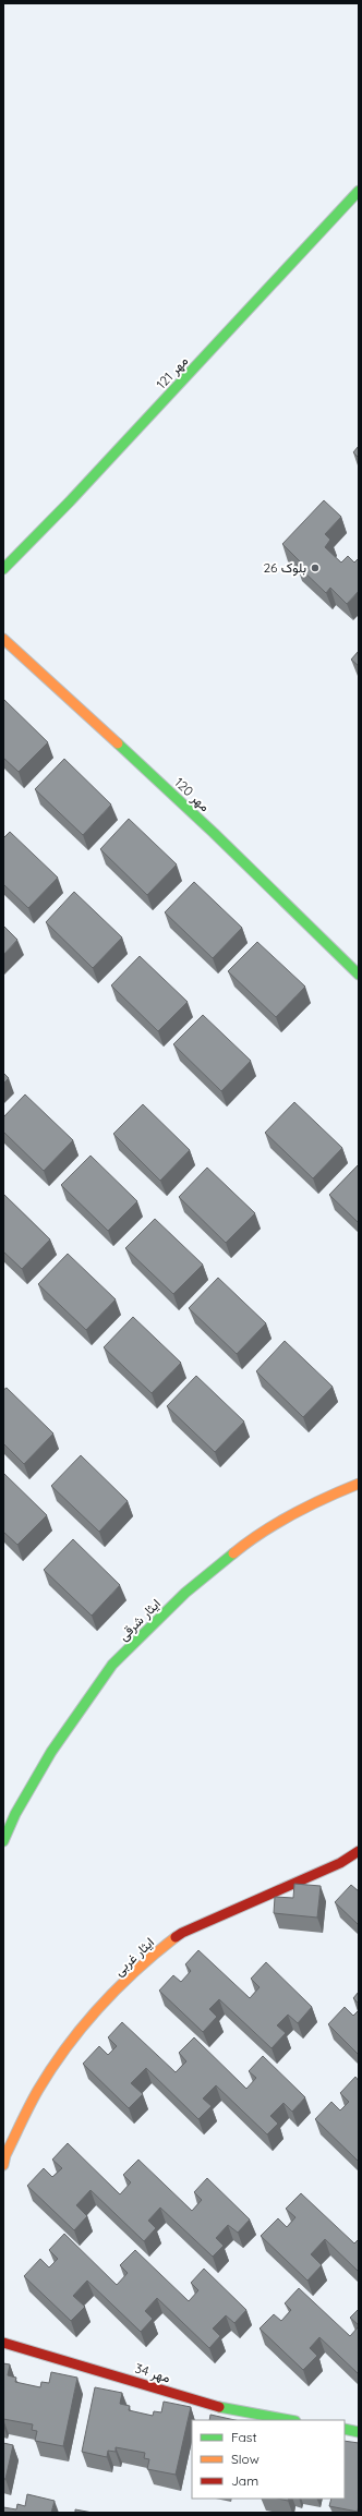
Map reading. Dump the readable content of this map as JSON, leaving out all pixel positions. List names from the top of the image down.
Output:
{
  "streets": {
    "street": [
      "مهر 121",
      "مهر 120",
      "ایثار شرقی",
      "ایثار غربی",
      "مهر 34"
    ]
  },
  "places": ["بلوک 26"],
  "legend": ["Fast", "Slow", "Jam"]
}
